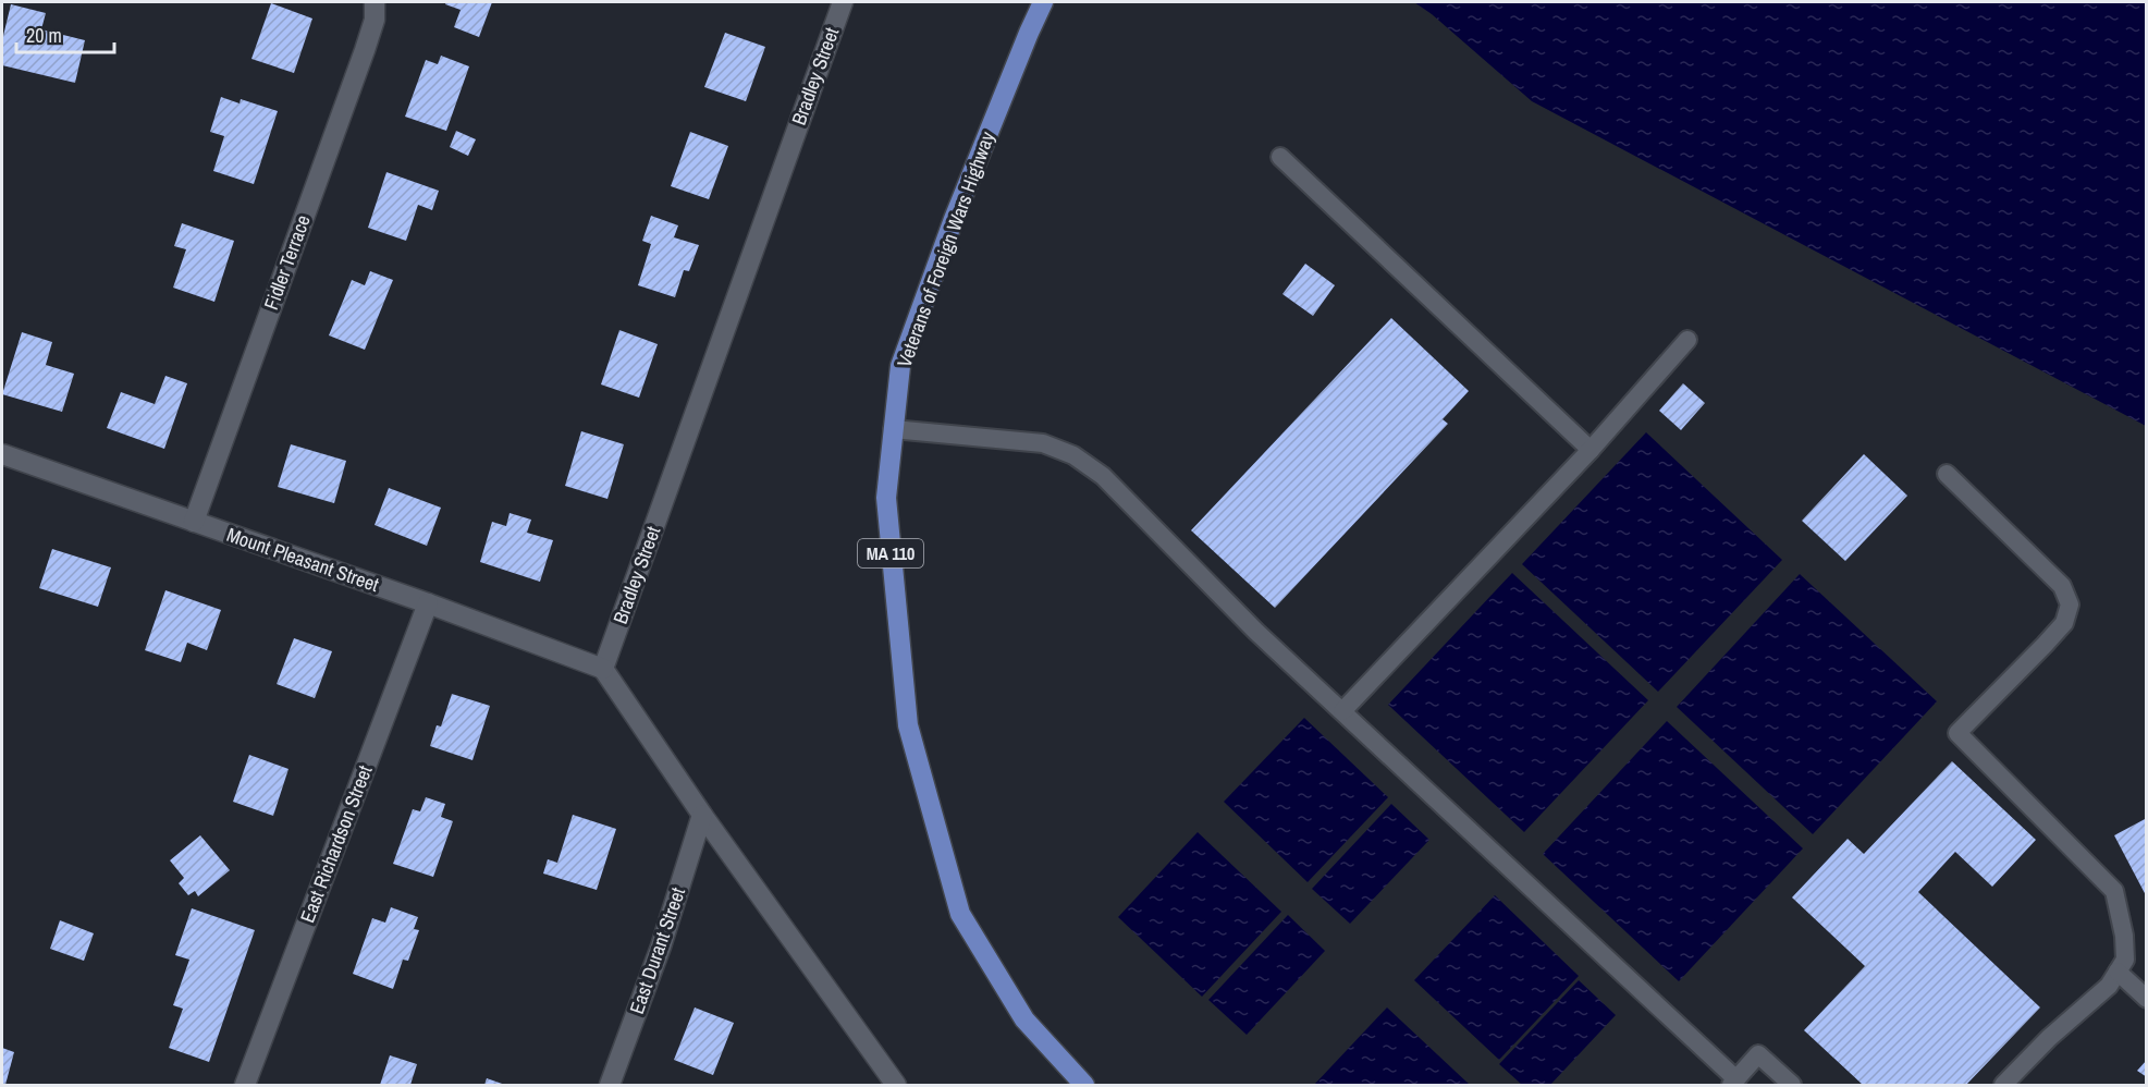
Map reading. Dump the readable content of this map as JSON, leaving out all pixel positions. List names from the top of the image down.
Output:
{
  "streets": {
    "main road": ["Veterans of Foreign Wars Highway", "MA 110"],
    "street": [
      "Bradley Street",
      "Fidler Terrace",
      "Mount Pleasant Street",
      "East Richardson Street",
      "East Durant Street"
    ]
  },
  "crossings": [
    ["Bradley Street", "Mount Pleasant Street"],
    ["Fidler Terrace", "Mount Pleasant Street"],
    ["Mount Pleasant Street", "East Richardson Street"]
  ],
  "scale_bar": "20 m"
}
